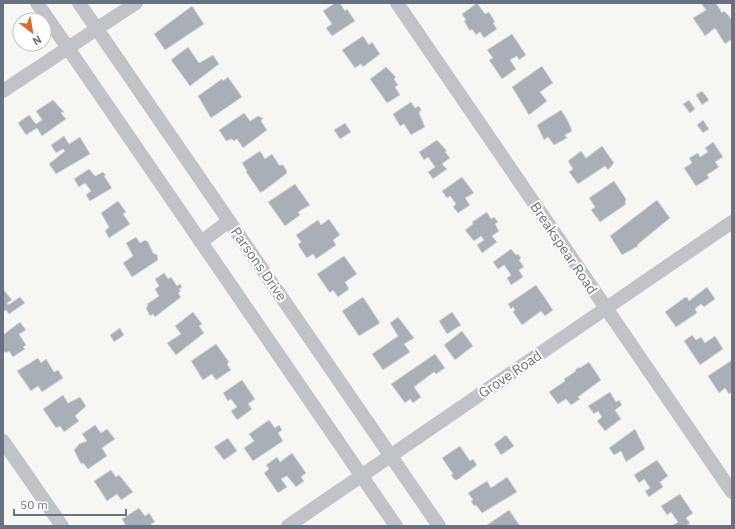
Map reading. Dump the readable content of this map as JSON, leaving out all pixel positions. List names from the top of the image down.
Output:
{
  "streets": {
    "street": ["Breakspear Road", "Parsons Drive", "Grove Road"]
  },
  "crossings": [
    ["Breakspear Road", "Grove Road"],
    ["Parsons Drive", "Grove Road"]
  ],
  "scale_bar": "50 m",
  "north": "bottom right"
}
